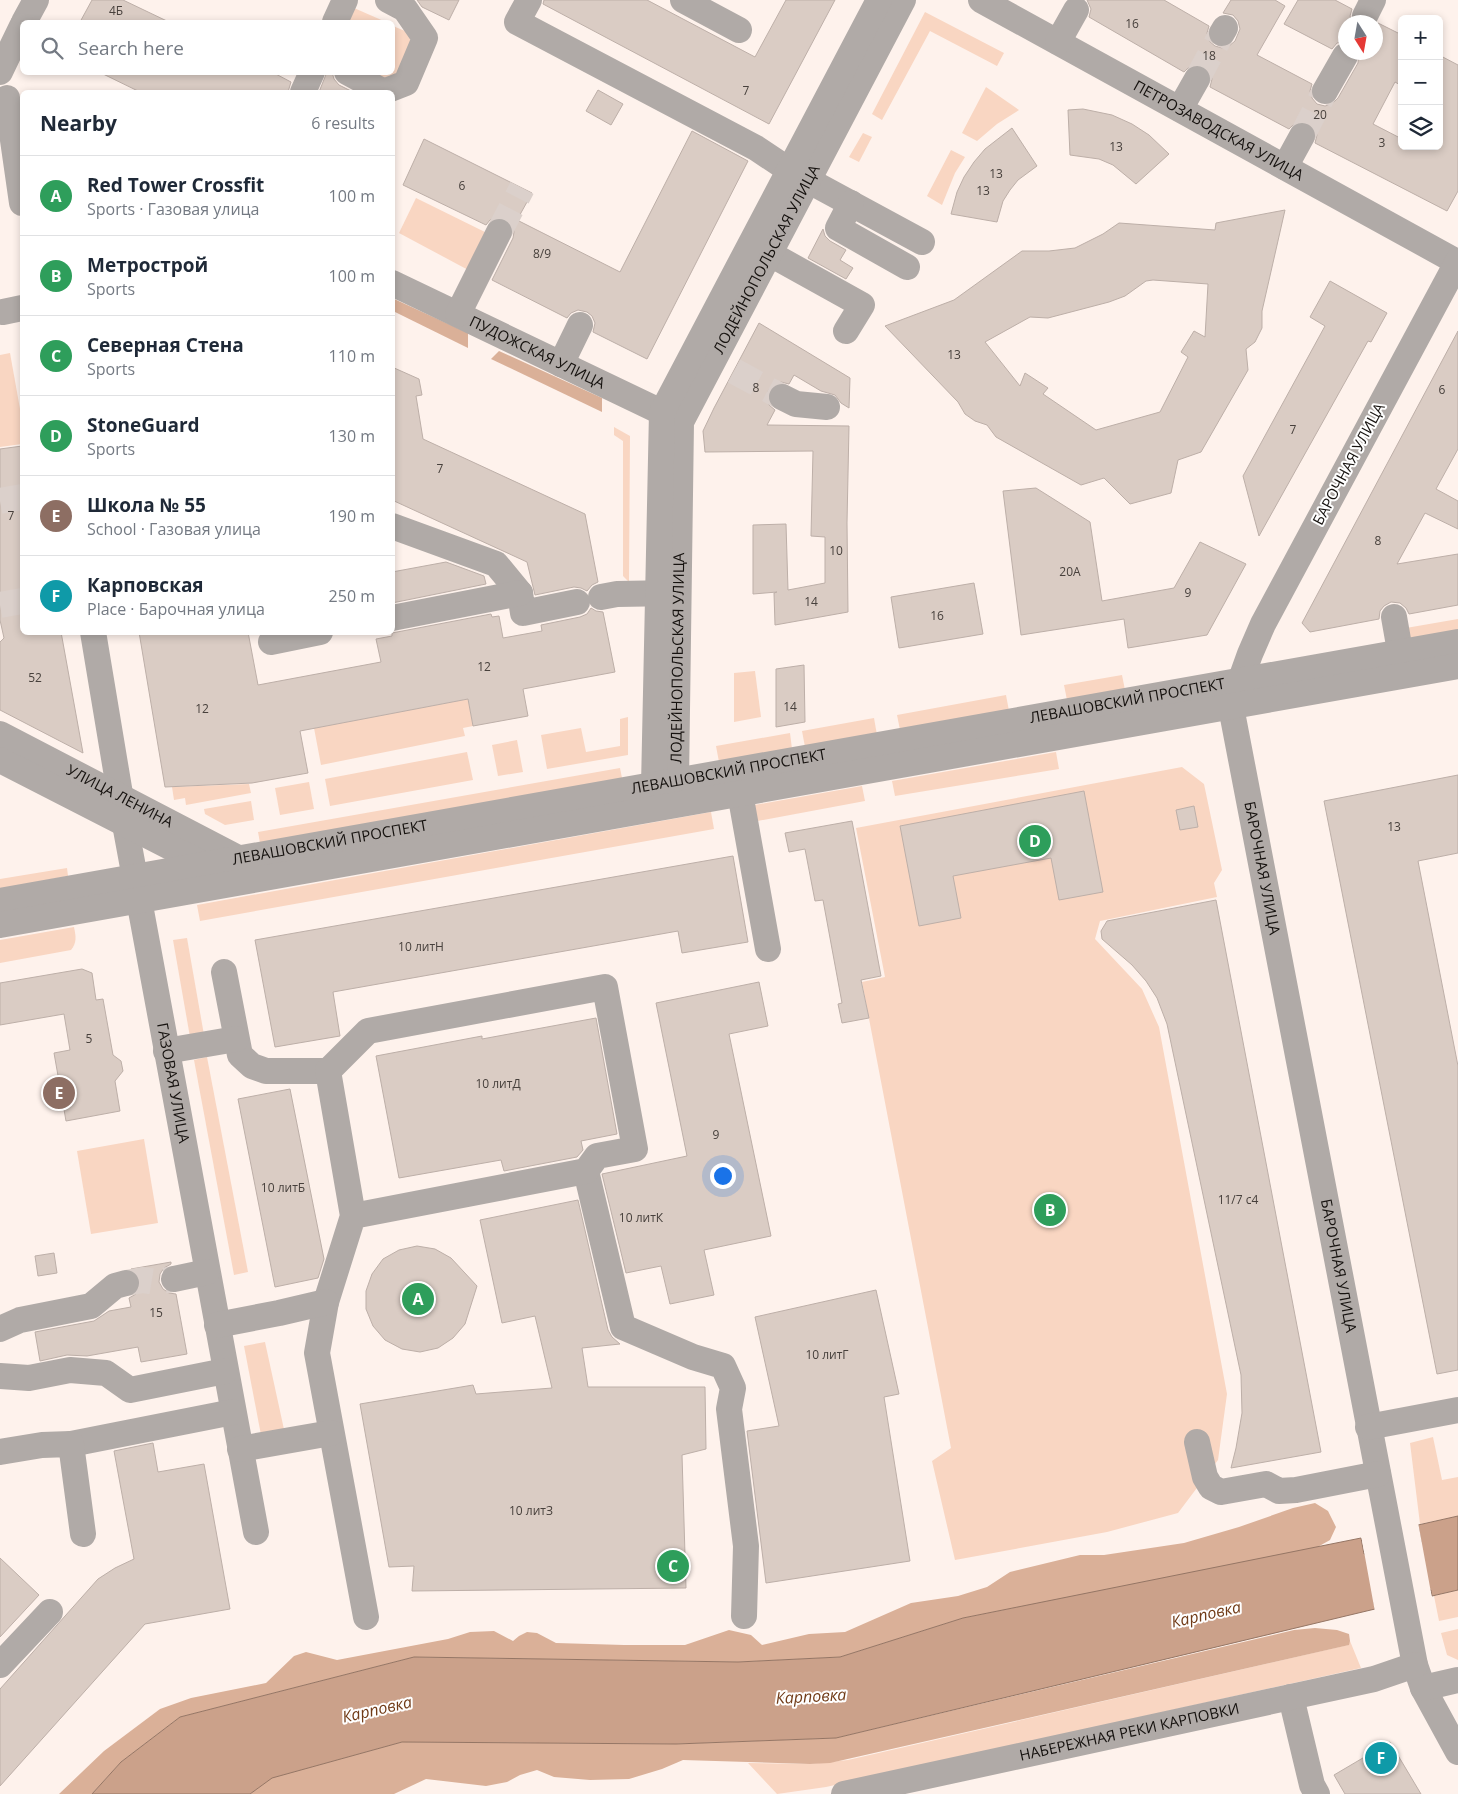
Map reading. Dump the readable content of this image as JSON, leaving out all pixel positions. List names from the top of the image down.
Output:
{
  "streets": {
    "street": [
      "ПЕТРОЗАВОДСКАЯ УЛИЦА",
      "ЛОДЕЙНОПОЛЬСКАЯ УЛИЦА",
      "ПУДОЖСКАЯ УЛИЦА",
      "БАРОЧНАЯ УЛИЦА",
      "ЛЕВАШОВСКИЙ ПРОСПЕКТ",
      "УЛИЦА ЛЕНИНА",
      "ГАЗОВАЯ УЛИЦА",
      "НАБЕРЕЖНАЯ РЕКИ КАРПОВКИ"
    ]
  },
  "crossings": [
    ["ПЕТРОЗАВОДСКАЯ УЛИЦА", "БАРОЧНАЯ УЛИЦА"],
    ["ЛОДЕЙНОПОЛЬСКАЯ УЛИЦА", "ПУДОЖСКАЯ УЛИЦА"],
    ["ЛОДЕЙНОПОЛЬСКАЯ УЛИЦА", "ЛЕВАШОВСКИЙ ПРОСПЕКТ"],
    ["БАРОЧНАЯ УЛИЦА", "ЛЕВАШОВСКИЙ ПРОСПЕКТ"],
    ["БАРОЧНАЯ УЛИЦА", "НАБЕРЕЖНАЯ РЕКИ КАРПОВКИ"],
    ["ЛЕВАШОВСКИЙ ПРОСПЕКТ", "УЛИЦА ЛЕНИНА"],
    ["ЛЕВАШОВСКИЙ ПРОСПЕКТ", "ГАЗОВАЯ УЛИЦА"],
    ["УЛИЦА ЛЕНИНА", "ГАЗОВАЯ УЛИЦА"]
  ],
  "water": ["Карповка"],
  "house_numbers": [
    "4Б",
    "16",
    "18",
    "7",
    "20",
    "3",
    "13",
    "13",
    "6",
    "13",
    "8/9",
    "13",
    "8",
    "6",
    "7",
    "7",
    "7",
    "8",
    "10",
    "20А",
    "9",
    "14",
    "16",
    "12",
    "52",
    "14",
    "12",
    "13",
    "10 литН",
    "5",
    "10 литД",
    "9",
    "10 литБ",
    "11/7 с4",
    "10 литК",
    "15",
    "10 литГ",
    "10 литЗ"
  ],
  "north": "bottom",
  "page": {
    "map_buttons": ["+", "−"],
    "search": "Search here",
    "heading": ["Nearby", "6 results"],
    "list": [
      {
        "mark": "A",
        "name": "Red Tower Crossfit",
        "note": "Sports · Газовая улица",
        "value": "100 m"
      },
      {
        "mark": "B",
        "name": "Метрострой",
        "note": "Sports",
        "value": "100 m"
      },
      {
        "mark": "C",
        "name": "Северная Стена",
        "note": "Sports",
        "value": "110 m"
      },
      {
        "mark": "D",
        "name": "StoneGuard",
        "note": "Sports",
        "value": "130 m"
      },
      {
        "mark": "E",
        "name": "Школа № 55",
        "note": "School · Газовая улица",
        "value": "190 m"
      },
      {
        "mark": "F",
        "name": "Карповская",
        "note": "Place · Барочная улица",
        "value": "250 m"
      }
    ],
    "pins": [
      "D",
      "E",
      "B",
      "A",
      "C",
      "F"
    ]
  }
}
